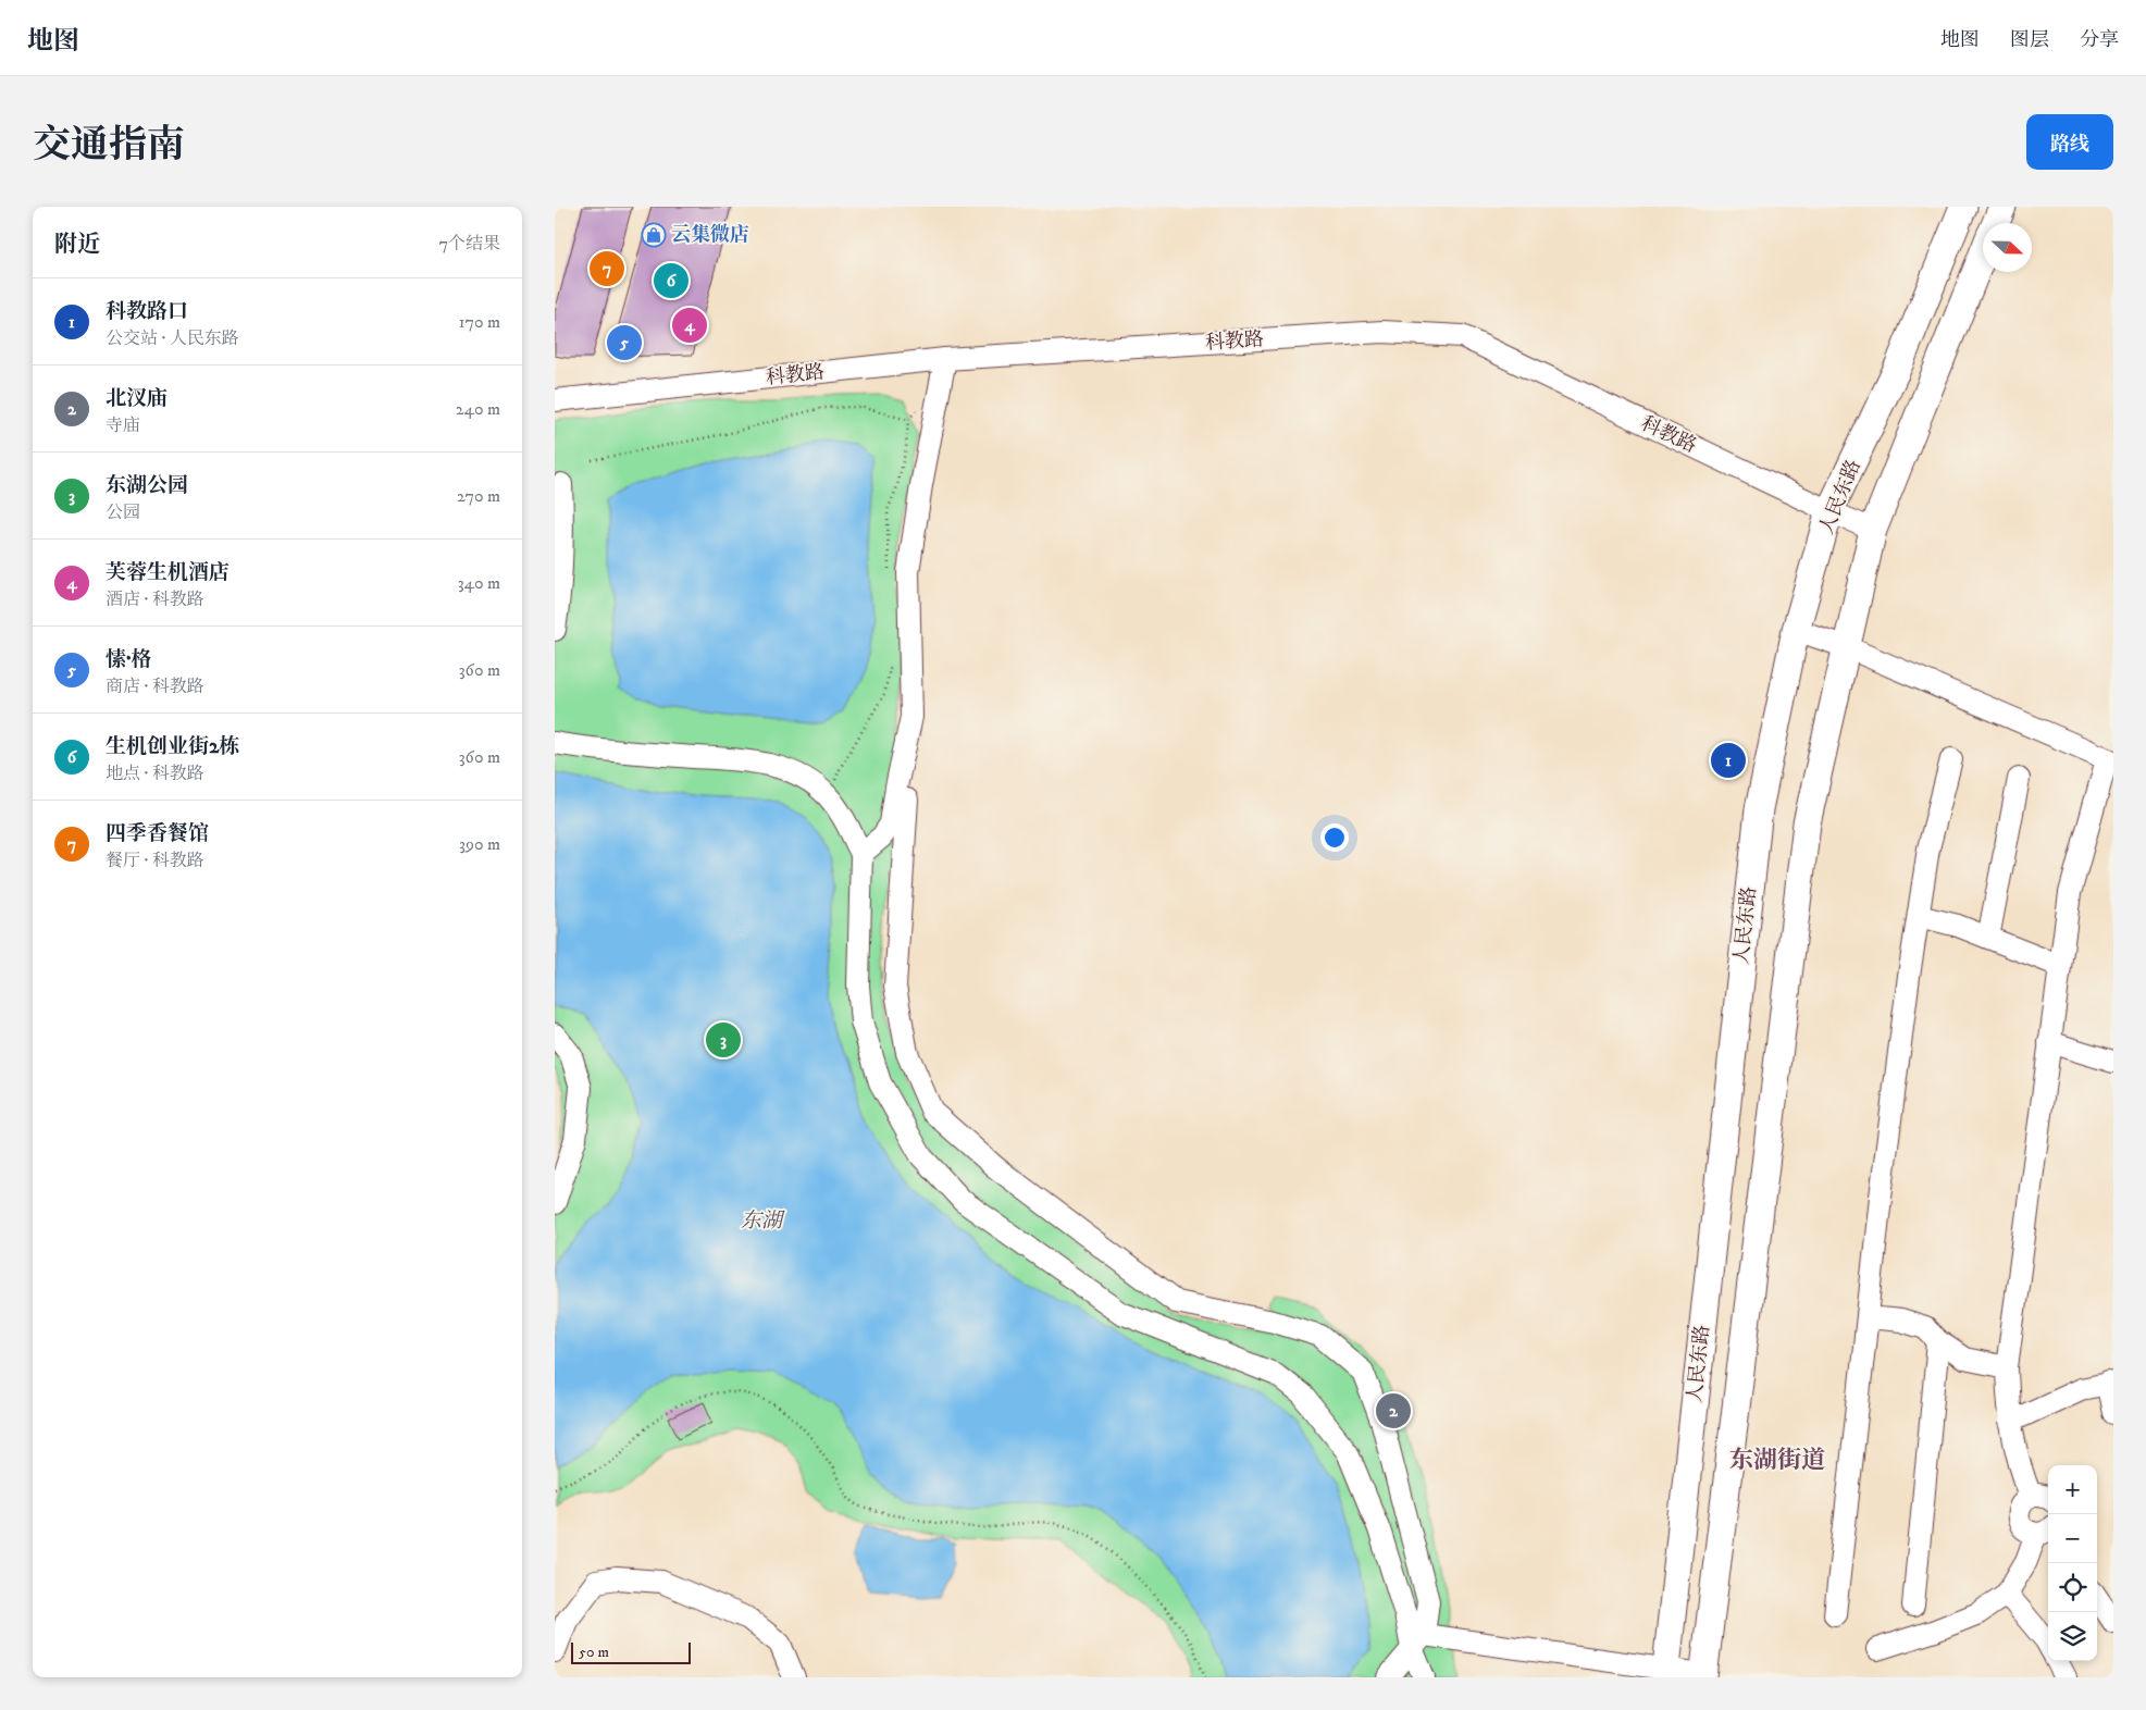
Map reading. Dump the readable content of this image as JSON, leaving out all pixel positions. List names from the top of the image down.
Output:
{
  "streets": {
    "main road": ["人民东路"],
    "street": ["科教路"]
  },
  "crossings": [
    ["科教路", "人民东路"]
  ],
  "districts": ["东湖街道"],
  "water": ["东湖"],
  "places": {
    "shop": ["云集微店"]
  },
  "scale_bar": "50 m",
  "north": "right",
  "page": {
    "header": "地图",
    "nav": ["地图", "图层", "分享"],
    "title": "交通指南",
    "buttons": "路线",
    "heading": ["附近", "7个结果"],
    "pins": [
      "7",
      "6",
      "4",
      "5",
      "1",
      "3",
      "2"
    ],
    "list": [
      {
        "mark": "1",
        "name": "科教路口",
        "note": "公交站 · 人民东路",
        "value": "170 m"
      },
      {
        "mark": "2",
        "name": "北汊庙",
        "note": "寺庙",
        "value": "240 m"
      },
      {
        "mark": "3",
        "name": "东湖公园",
        "note": "公园",
        "value": "270 m"
      },
      {
        "mark": "4",
        "name": "芙蓉生机酒店",
        "note": "酒店 · 科教路",
        "value": "340 m"
      },
      {
        "mark": "5",
        "name": "愫·格",
        "note": "商店 · 科教路",
        "value": "360 m"
      },
      {
        "mark": "6",
        "name": "生机创业街2栋",
        "note": "地点 · 科教路",
        "value": "360 m"
      },
      {
        "mark": "7",
        "name": "四季香餐馆",
        "note": "餐厅 · 科教路",
        "value": "390 m"
      }
    ],
    "map_buttons": ["+", "−"],
    "scale": "50 m"
  }
}
